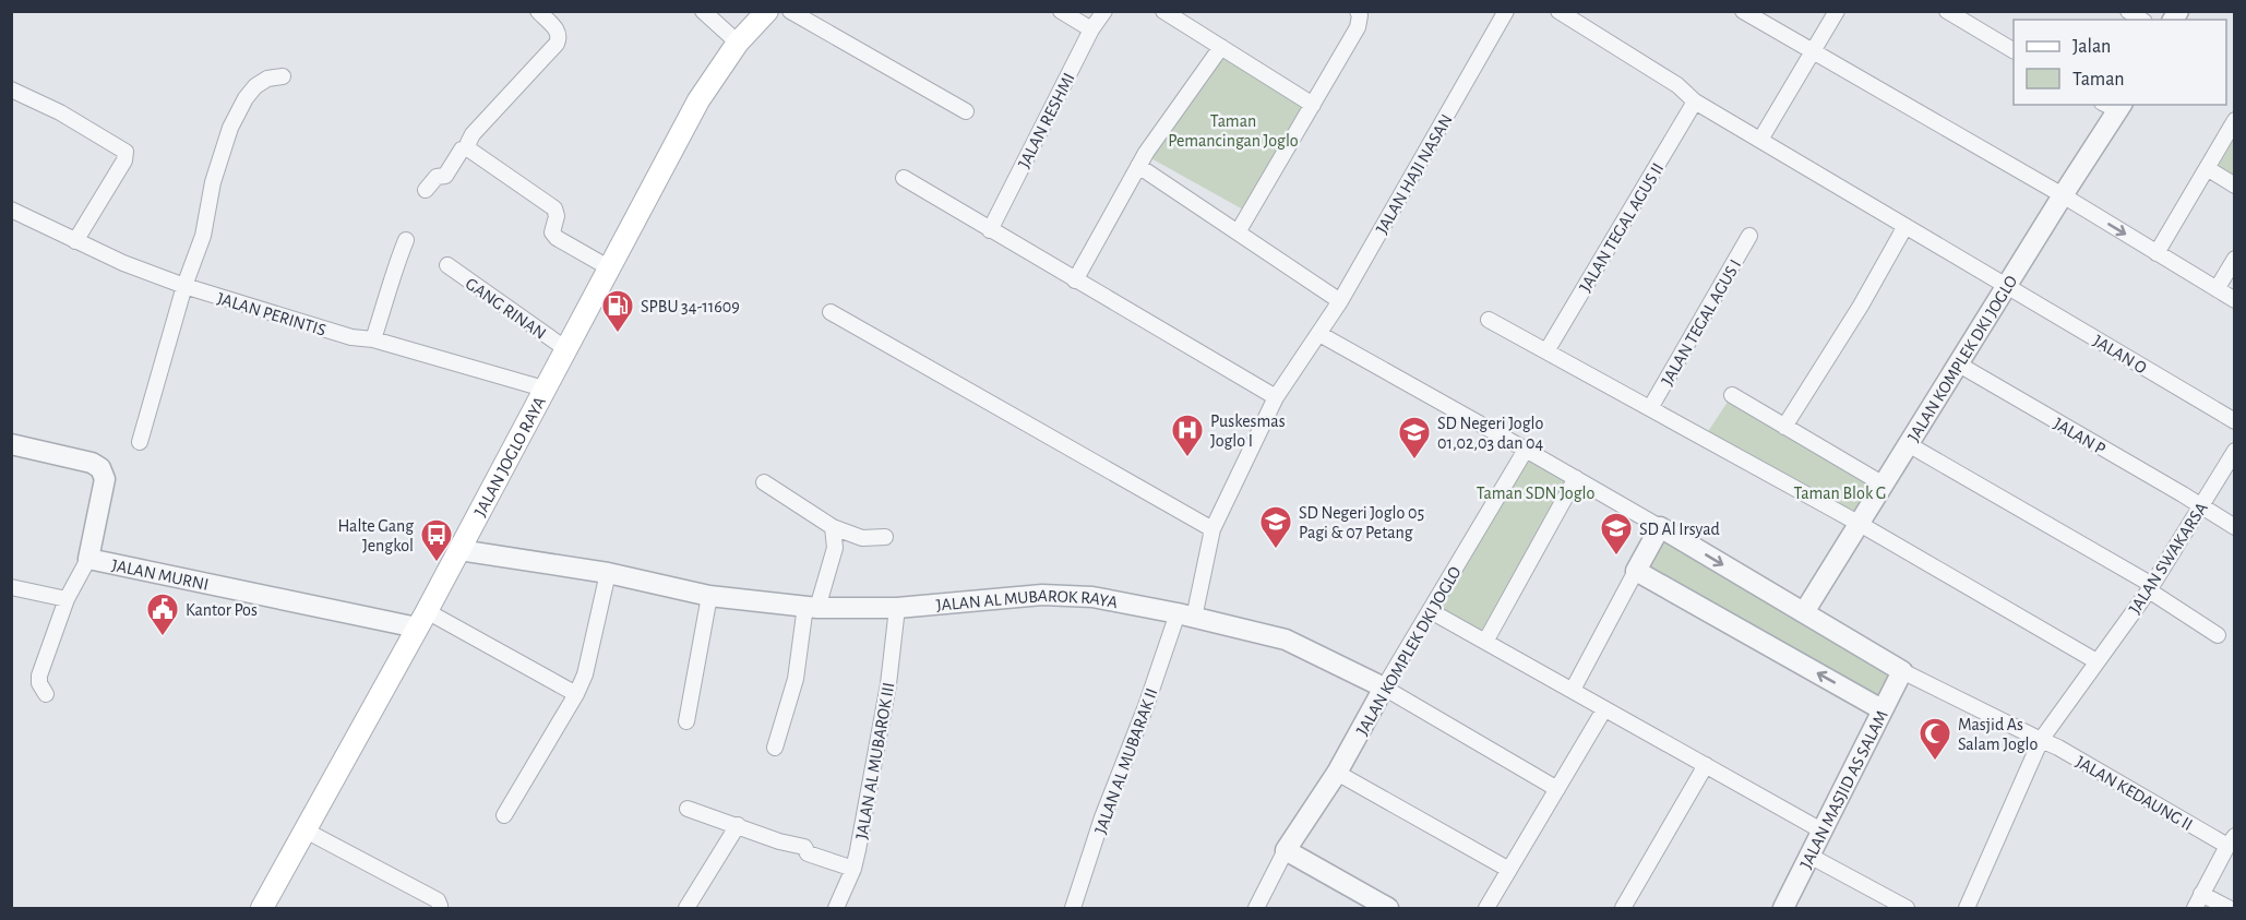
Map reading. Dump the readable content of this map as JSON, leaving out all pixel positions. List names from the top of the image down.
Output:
{
  "streets": {
    "main road": ["JALAN JOGLO RAYA"],
    "street": [
      "JALAN RESHMI",
      "JALAN HAJI NASAN",
      "JALAN TEGAL AGUS II",
      "GANG RINAN",
      "JALAN PERINTIS",
      "JALAN TEGAL AGUS I",
      "JALAN O",
      "JALAN KOMPLEK DKI JOGLO",
      "JALAN P",
      "JALAN SWAKARSA",
      "JALAN MURNI",
      "JALAN AL MUBAROK RAYA",
      "JALAN AL MUBAROK III",
      "JALAN AL MUBARAK II",
      "JALAN MASJID AS SALAM",
      "JALAN KEDAUNG II"
    ]
  },
  "crossings": [
    ["JALAN HAJI NASAN", "JALAN AL MUBARAK II"],
    ["JALAN TEGAL AGUS II", "JALAN O"],
    ["GANG RINAN", "JALAN JOGLO RAYA"],
    ["JALAN PERINTIS", "JALAN JOGLO RAYA"],
    ["JALAN O", "JALAN KOMPLEK DKI JOGLO"],
    ["JALAN KOMPLEK DKI JOGLO", "JALAN P"],
    ["JALAN KOMPLEK DKI JOGLO", "JALAN AL MUBAROK RAYA"],
    ["JALAN P", "JALAN SWAKARSA"],
    ["JALAN JOGLO RAYA", "JALAN MURNI"],
    ["JALAN JOGLO RAYA", "JALAN AL MUBAROK RAYA"],
    ["JALAN SWAKARSA", "JALAN KEDAUNG II"],
    ["JALAN AL MUBAROK RAYA", "JALAN AL MUBAROK III"],
    ["JALAN AL MUBAROK RAYA", "JALAN AL MUBARAK II"],
    ["JALAN MASJID AS SALAM", "JALAN KEDAUNG II"]
  ],
  "parks": ["Taman Pemancingan Joglo", "Taman SDN Joglo", "Taman Blok G"],
  "places": {
    "fuel station": ["SPBU 34-11609"],
    "hospital": ["Puskesmas Joglo I"],
    "school or university": ["SD Negeri Joglo 01,02,03 dan 04", "SD Negeri Joglo 05 Pagi & 07 Petang", "SD Al Irsyad"],
    "bus stop": ["Halte Gang Jengkol"],
    "public building": ["Kantor Pos"],
    "mosque": ["Masjid As Salam Joglo"]
  },
  "legend": ["Jalan", "Taman"]
}
